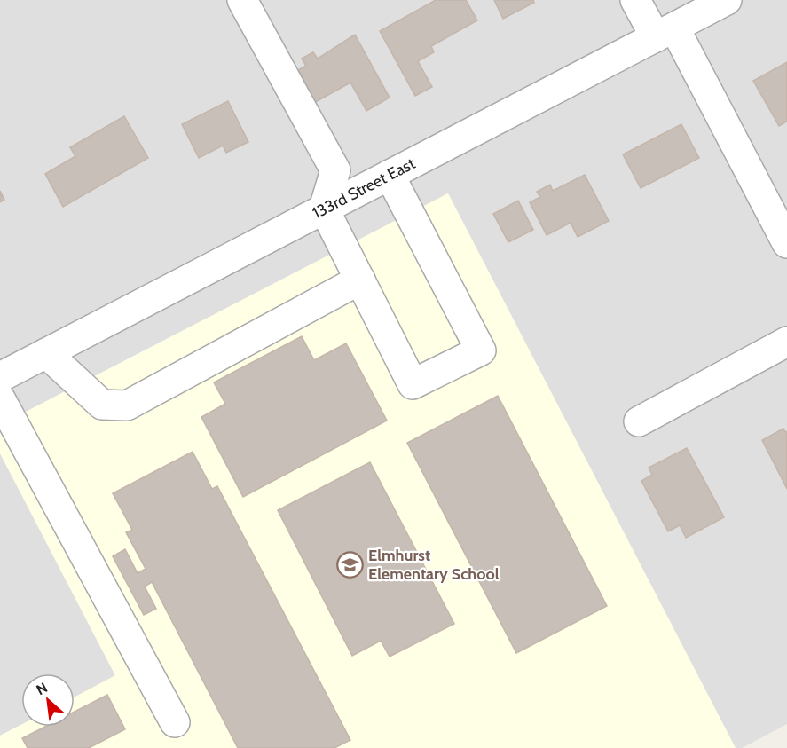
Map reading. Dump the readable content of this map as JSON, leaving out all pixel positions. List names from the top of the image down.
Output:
{
  "streets": {
    "street": ["133rd Street East"]
  },
  "places": {
    "school or university": ["Elmhurst Elementary School"]
  },
  "north": "top left"
}
